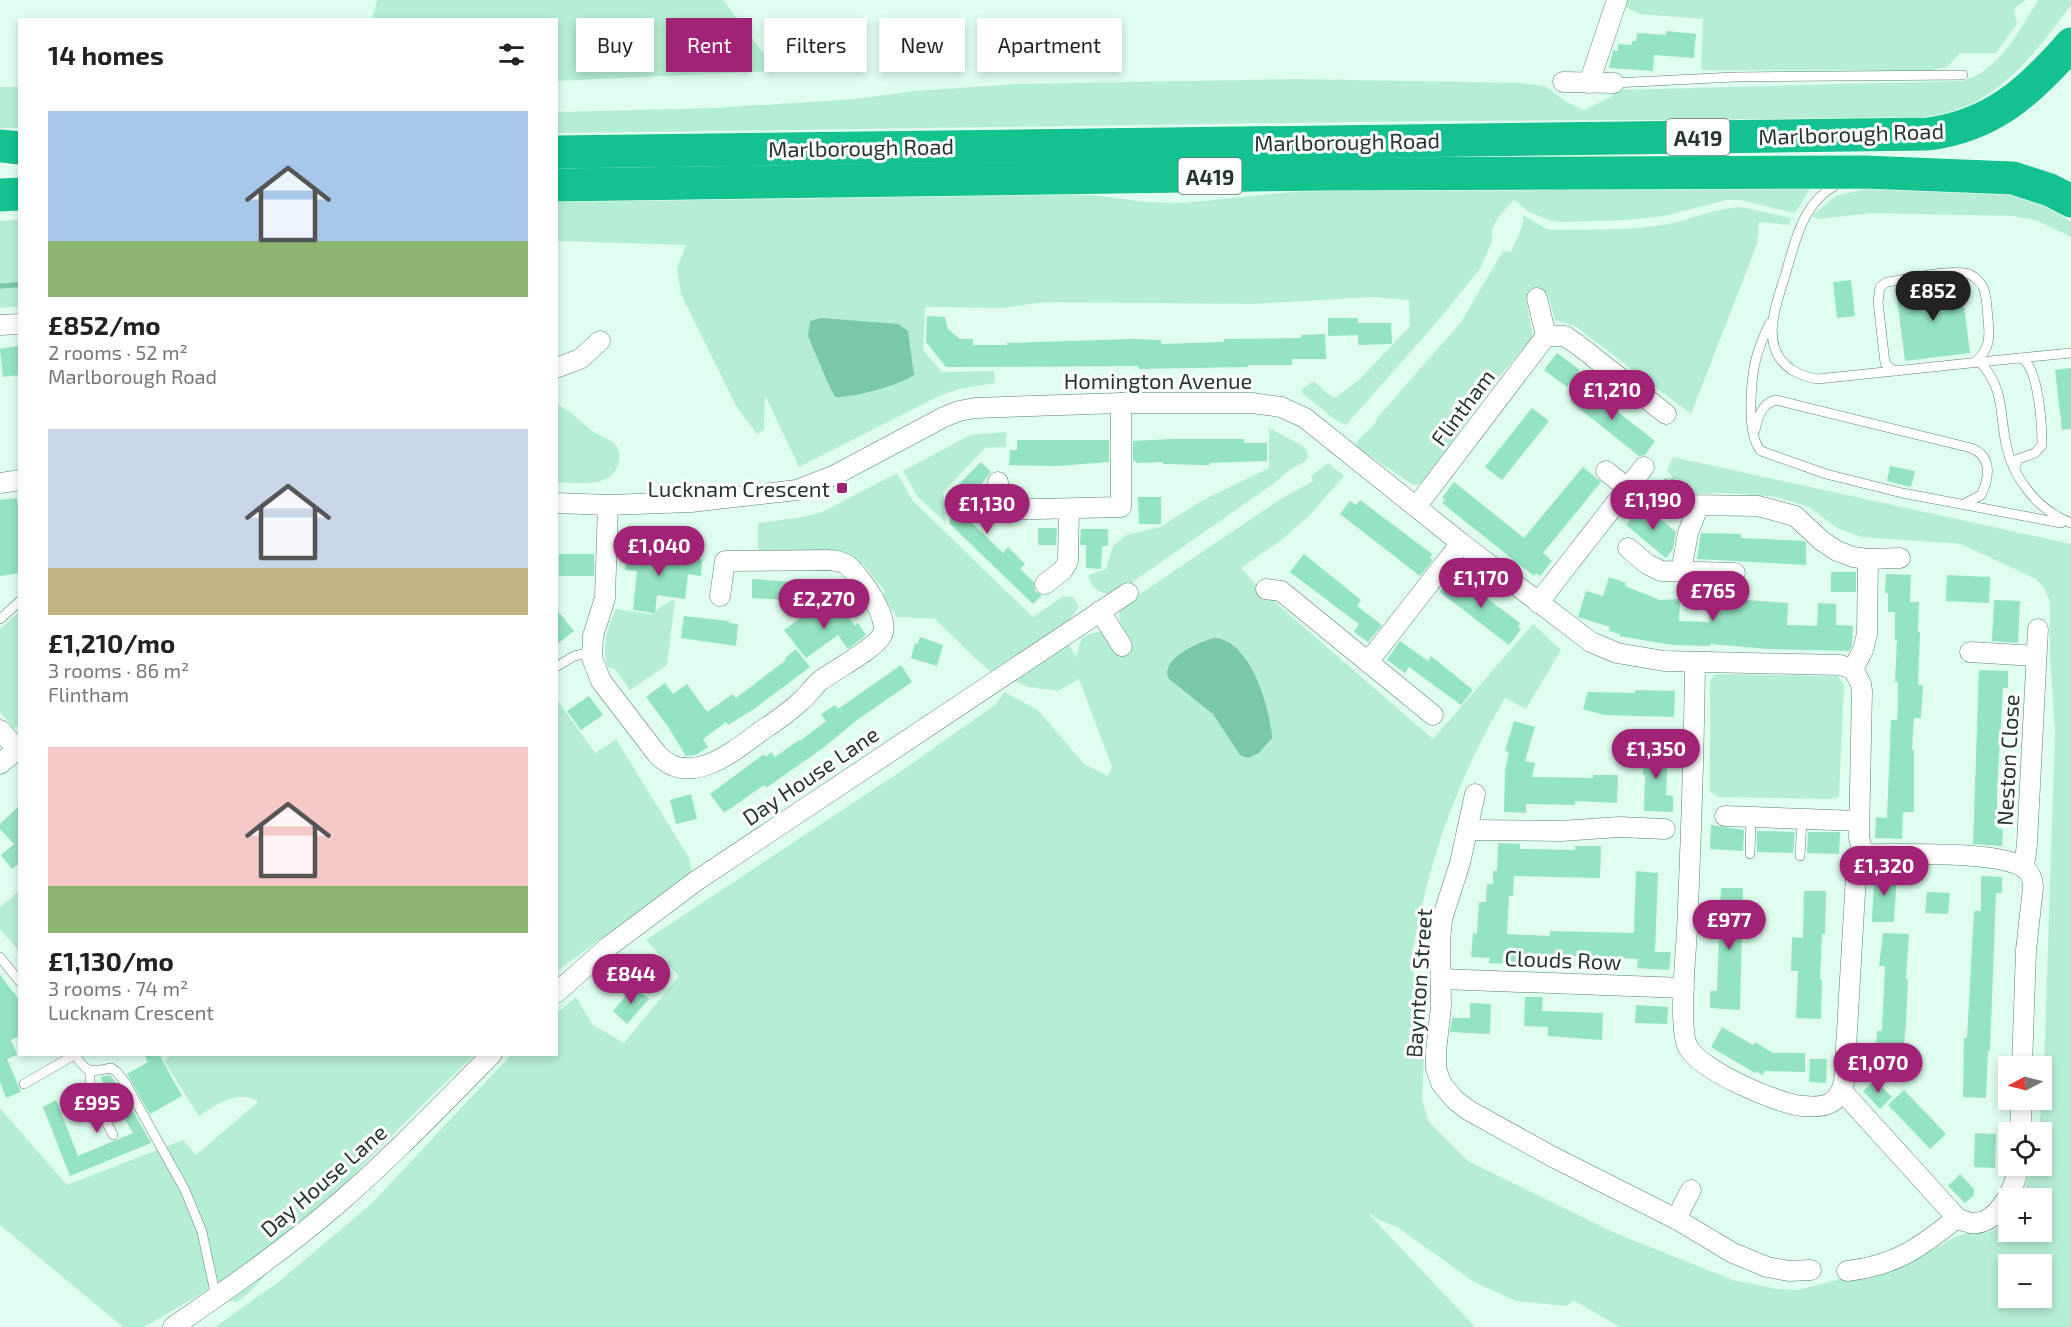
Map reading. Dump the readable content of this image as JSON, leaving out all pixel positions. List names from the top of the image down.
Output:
{
  "streets": {
    "highway": ["Marlborough Road", "A419"],
    "street": [
      "Homington Avenue",
      "Flintham",
      "Neston Close",
      "Day House Lane",
      "Clouds Row",
      "Baynton Street"
    ]
  },
  "crossings": [
    ["Homington Avenue", "Flintham"],
    ["Clouds Row", "Baynton Street"]
  ],
  "places": {
    "transit": ["Lucknam Crescent"]
  },
  "north": "left",
  "page": {
    "chip": [
      "Buy",
      "Rent",
      "Filters",
      "New",
      "Apartment"
    ],
    "heading": "14 homes",
    "list": [
      {
        "name": "£852/mo",
        "note": "2 rooms · 52 m² · Marlborough Road"
      },
      {
        "name": "£1,210/mo",
        "note": "3 rooms · 86 m² · Flintham"
      },
      {
        "name": "£1,130/mo",
        "note": "3 rooms · 74 m² · Lucknam Crescent"
      }
    ],
    "price": [
      "£852",
      "£1,210",
      "£1,190",
      "£1,130",
      "£1,040",
      "£1,170",
      "£765",
      "£2,270",
      "£1,350",
      "£1,320",
      "£977",
      "£844",
      "£1,070",
      "£995"
    ],
    "map_buttons": ["+", "−"]
  }
}
